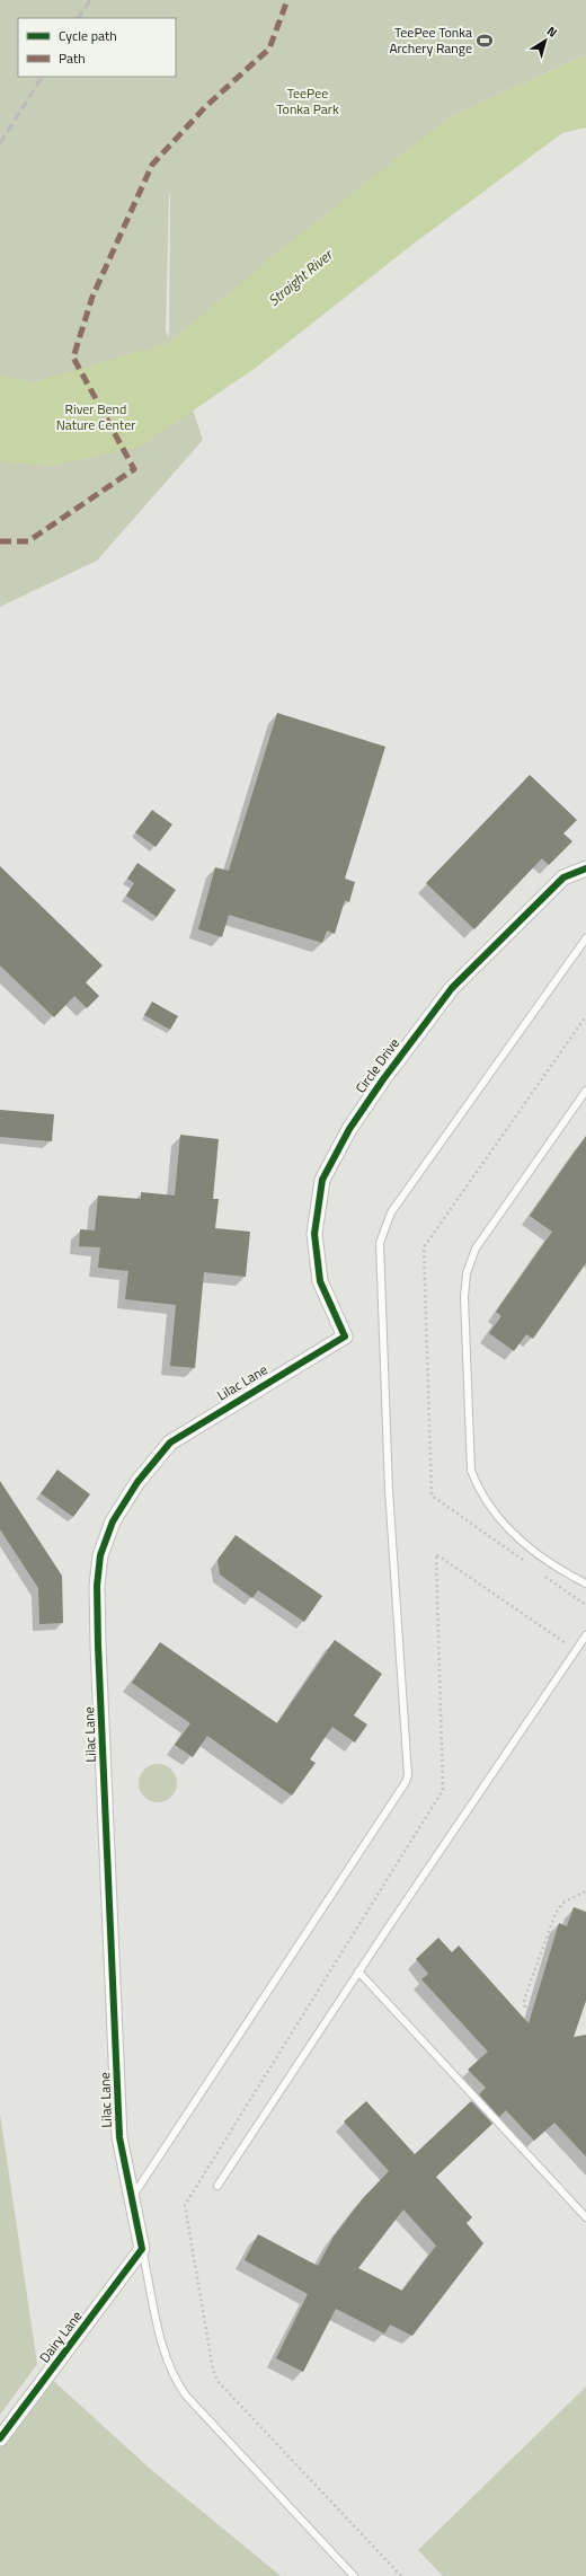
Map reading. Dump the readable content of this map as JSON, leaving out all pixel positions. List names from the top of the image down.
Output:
{
  "streets": {
    "street": ["Circle Drive", "Lilac Lane", "Dairy Lane"]
  },
  "crossings": [
    ["Circle Drive", "Lilac Lane"],
    ["Lilac Lane", "Dairy Lane"]
  ],
  "water": ["Straight River"],
  "parks": ["TeePee Tonka Park", "River Bend Nature Center"],
  "places": {
    "sports": ["TeePee Tonka Archery Range"]
  },
  "legend": ["Cycle path", "Path"],
  "north": "top right"
}
